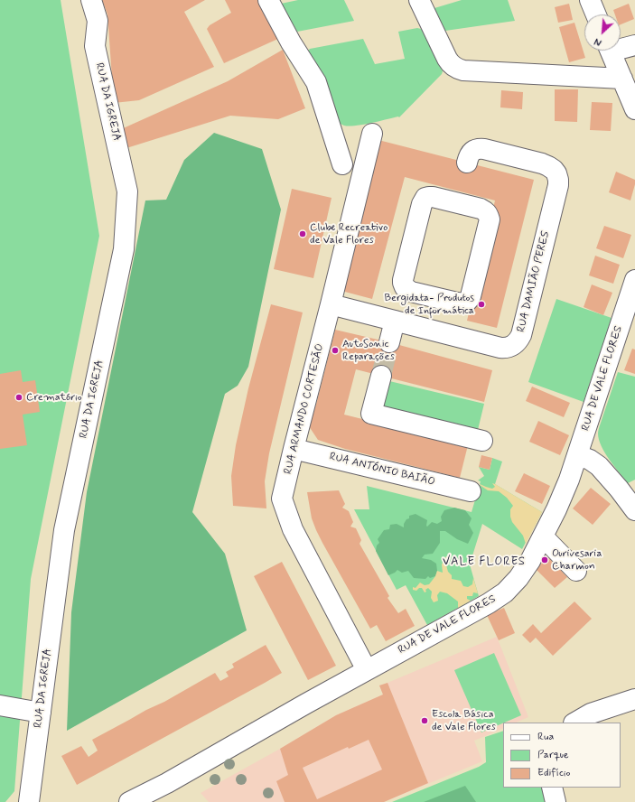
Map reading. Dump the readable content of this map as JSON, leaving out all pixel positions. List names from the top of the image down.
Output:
{
  "streets": {
    "street": [
      "RUA DA IGREJA",
      "RUA DAMIÃO PERES",
      "RUA DE VALE FLORES",
      "RUA ARMANDO CORTESÃO",
      "RUA ANTÓNIO BAIÃO"
    ]
  },
  "crossings": [
    ["RUA DAMIÃO PERES", "RUA ARMANDO CORTESÃO"],
    ["RUA DE VALE FLORES", "RUA ARMANDO CORTESÃO"],
    ["RUA ARMANDO CORTESÃO", "RUA ANTÓNIO BAIÃO"]
  ],
  "districts": ["VALE FLORES"],
  "places": [
    "Clube Recreativo de Vale Flores",
    "Bergidata- Produtos de Informática",
    "AutoSonic Reparações",
    "Crematório",
    "Ourivesaria Charmon",
    "Escola Básica de Vale Flores"
  ],
  "legend": ["Rua", "Parque", "Edifício"],
  "north": "bottom left"
}
